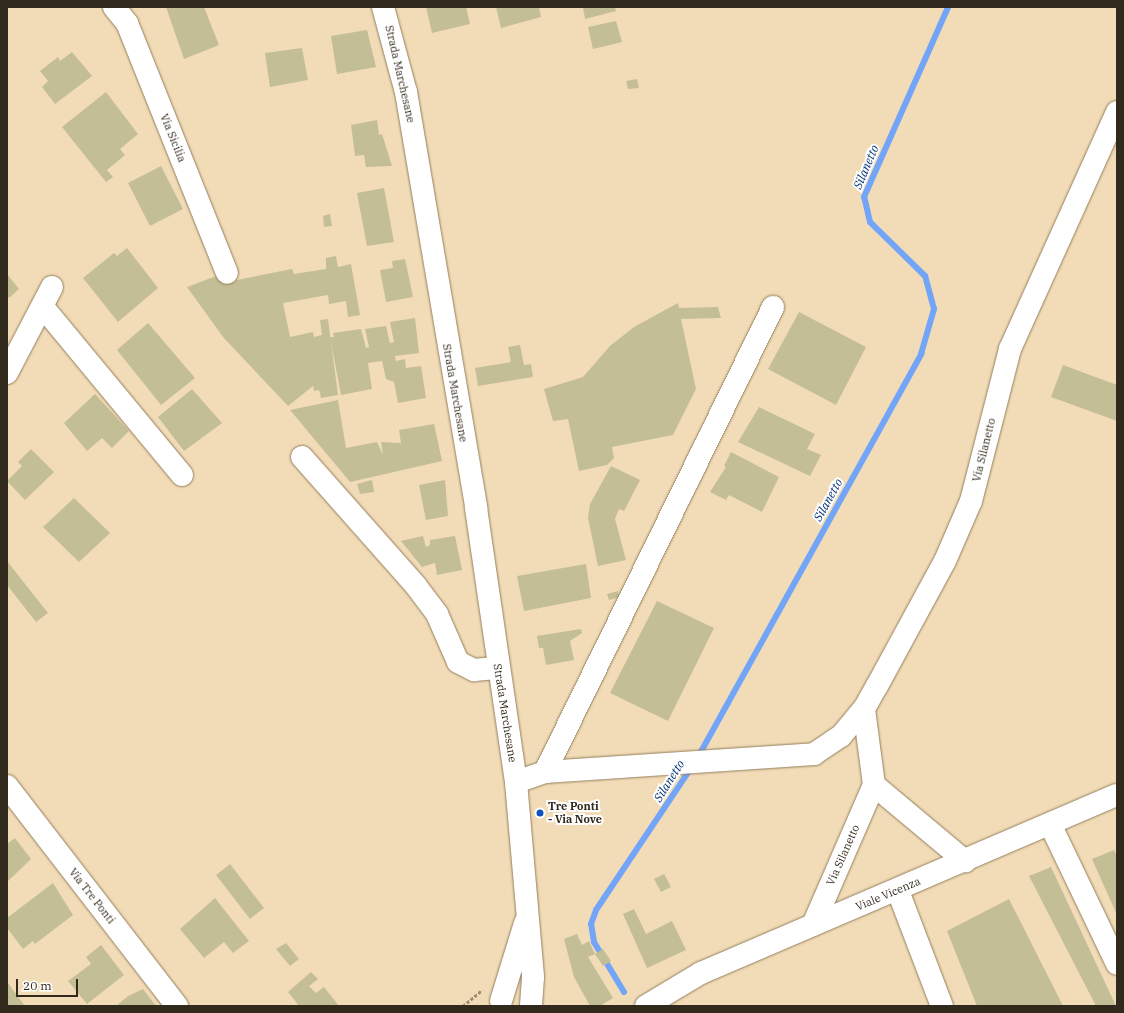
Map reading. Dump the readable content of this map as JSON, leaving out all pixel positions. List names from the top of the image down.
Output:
{
  "streets": {
    "main road": [
      "Strada Marchesane",
      "Via Sicilia",
      "Via Silanetto",
      "Viale Vicenza",
      "Via Tre Ponti"
    ]
  },
  "crossings": [
    ["Via Silanetto", "Viale Vicenza"]
  ],
  "water": ["Silanetto"],
  "places": ["Tre Ponti - Via Nove"],
  "scale_bar": "20 m"
}
